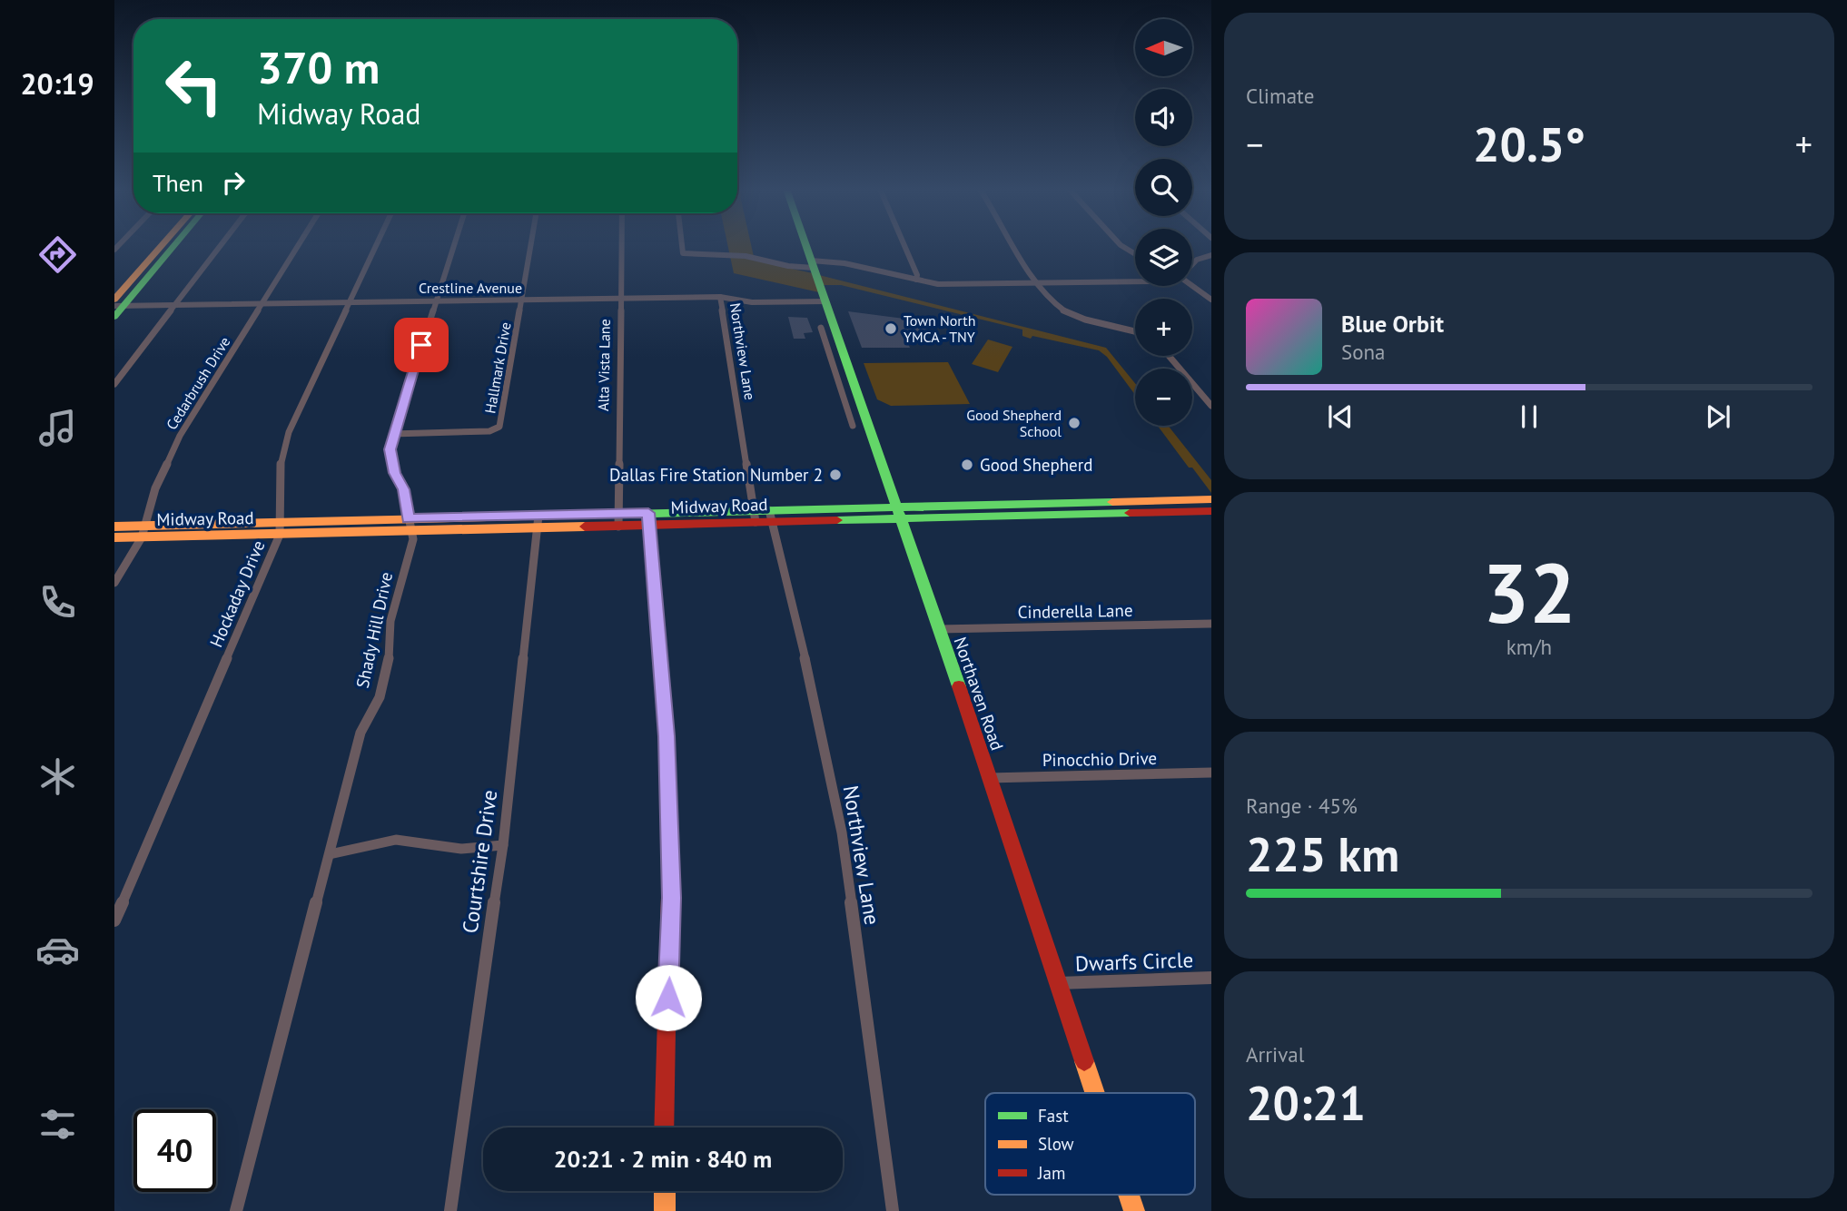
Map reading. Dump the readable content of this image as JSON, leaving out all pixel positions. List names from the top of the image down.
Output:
{
  "streets": {
    "main road": ["Midway Road", "Northaven Road"],
    "street": [
      "Crestline Avenue",
      "Northview Lane",
      "Alta Vista Lane",
      "Hallmark Drive",
      "Cedarbrush Drive",
      "Hockaday Drive",
      "Cinderella Lane",
      "Shady Hill Drive",
      "Pinocchio Drive",
      "Courtshire Drive",
      "Dwarfs Circle"
    ]
  },
  "crossings": [
    ["Crestline Avenue", "Northview Lane"],
    ["Crestline Avenue", "Alta Vista Lane"],
    ["Crestline Avenue", "Hallmark Drive"],
    ["Crestline Avenue", "Cedarbrush Drive"],
    ["Crestline Avenue", "Hockaday Drive"],
    ["Crestline Avenue", "Shady Hill Drive"],
    ["Crestline Avenue", "Northaven Road"],
    ["Northview Lane", "Midway Road"],
    ["Alta Vista Lane", "Midway Road"],
    ["Hallmark Drive", "Shady Hill Drive"],
    ["Cedarbrush Drive", "Midway Road"],
    ["Midway Road", "Hockaday Drive"],
    ["Midway Road", "Shady Hill Drive"],
    ["Midway Road", "Northaven Road"],
    ["Midway Road", "Courtshire Drive"],
    ["Cinderella Lane", "Northaven Road"],
    ["Northaven Road", "Pinocchio Drive"],
    ["Northaven Road", "Dwarfs Circle"]
  ],
  "places": [
    "Town North YMCA - TNY",
    "Good Shepherd School",
    "Good Shepherd",
    "Dallas Fire Station Number 2"
  ],
  "legend": ["Fast", "Slow", "Jam"],
  "north": "left",
  "page": {
    "tabs": "20:19",
    "tile": [
      "Climate",
      ["32", "km/h"],
      ["Range · 45%", "225 km"],
      ["Arrival", "20:21"]
    ],
    "map_buttons": ["+", "−"],
    "turn": ["370 m", "Midway Road"],
    "heat": ["−", "20.5°", "+"],
    "then": "Then",
    "song": ["Blue Orbit", "Sona"],
    "limit": "40",
    "trip": "20:21 · 2 min · 840 m"
  }
}
